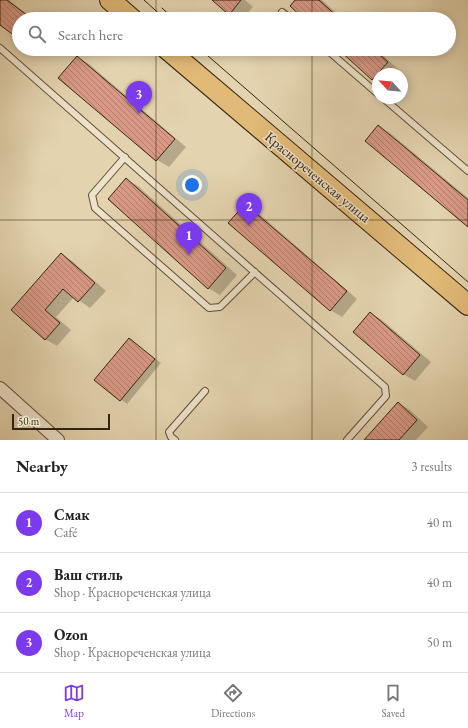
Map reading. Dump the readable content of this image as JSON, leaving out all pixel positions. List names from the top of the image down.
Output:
{
  "streets": {
    "main road": ["Краснореченская улица"]
  },
  "scale_bar": "50 m",
  "north": "top left",
  "page": {
    "search": "Search here",
    "pins": ["3", "2", "1"],
    "scale": "50 m",
    "heading": ["Nearby", "3 results"],
    "list": [
      {
        "mark": "1",
        "name": "Смак",
        "note": "Café",
        "value": "40 m"
      },
      {
        "mark": "2",
        "name": "Ваш стиль",
        "note": "Shop · Краснореченская улица",
        "value": "40 m"
      },
      {
        "mark": "3",
        "name": "Ozon",
        "note": "Shop · Краснореченская улица",
        "value": "50 m"
      }
    ],
    "nav": ["Map", "Directions", "Saved"]
  }
}
